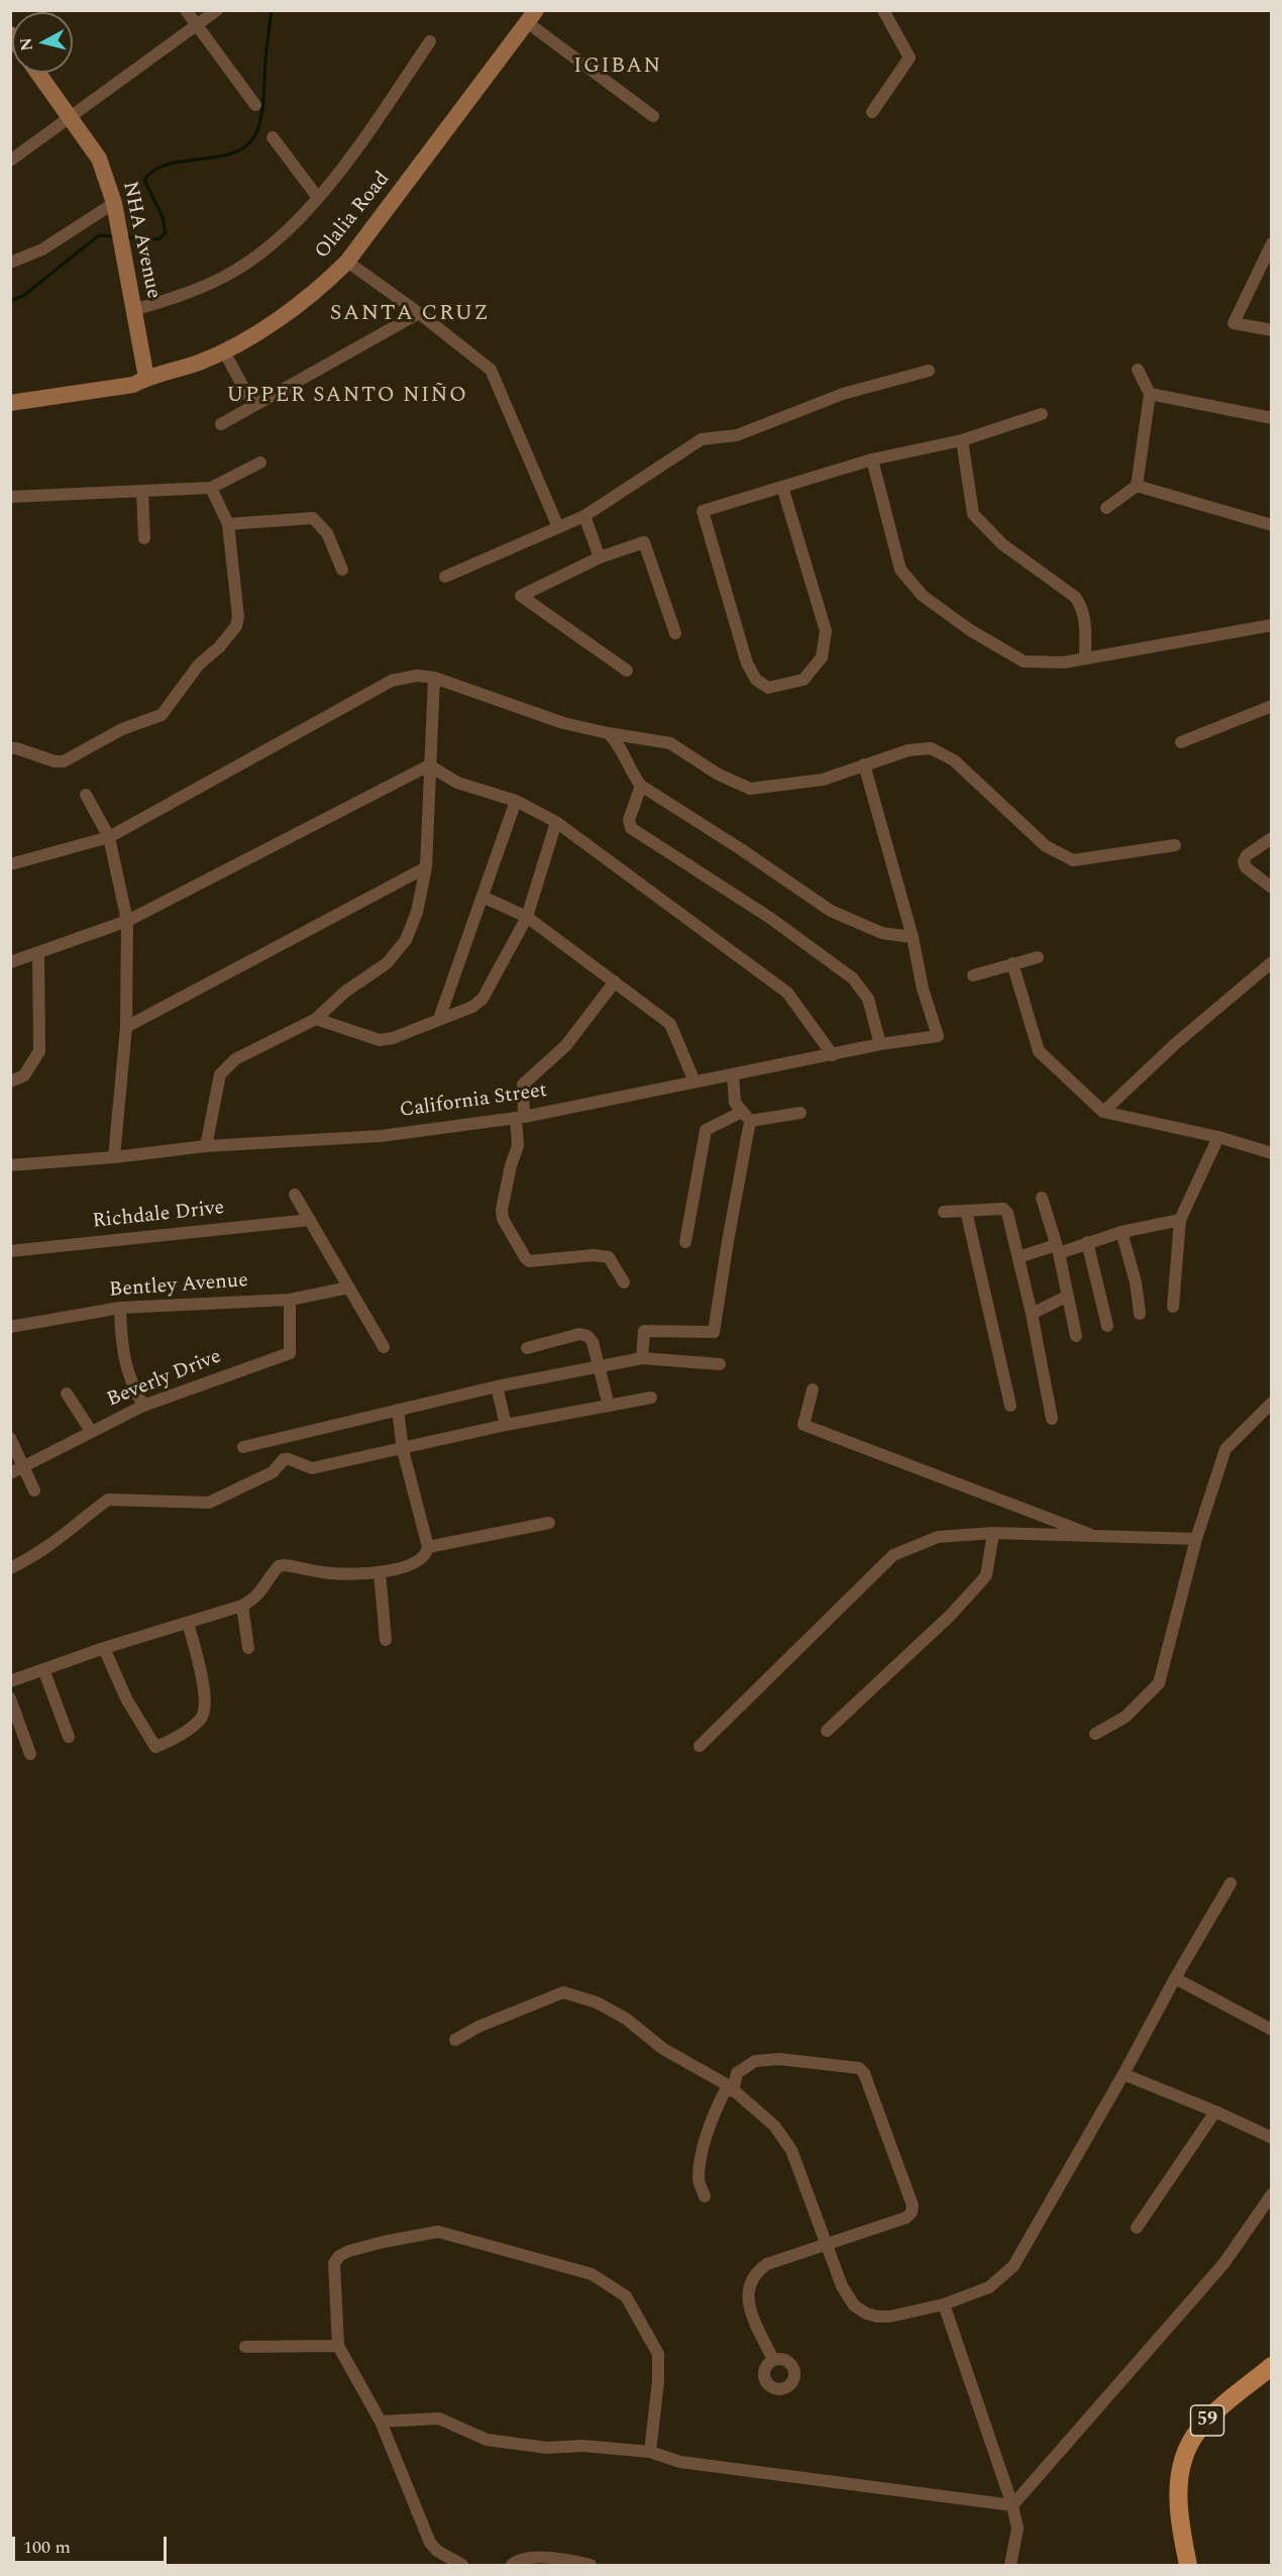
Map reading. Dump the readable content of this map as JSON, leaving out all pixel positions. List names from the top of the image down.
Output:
{
  "streets": {
    "main road": ["Olalia Road", "NHA Avenue", "59"],
    "street": [
      "California Street",
      "Richdale Drive",
      "Bentley Avenue",
      "Beverly Drive"
    ]
  },
  "crossings": [
    ["Olalia Road", "NHA Avenue"],
    ["Bentley Avenue", "Beverly Drive"]
  ],
  "districts": ["IGIBAN", "SANTA CRUZ", "UPPER SANTO NIÑO"],
  "scale_bar": "100 m",
  "north": "left"
}
